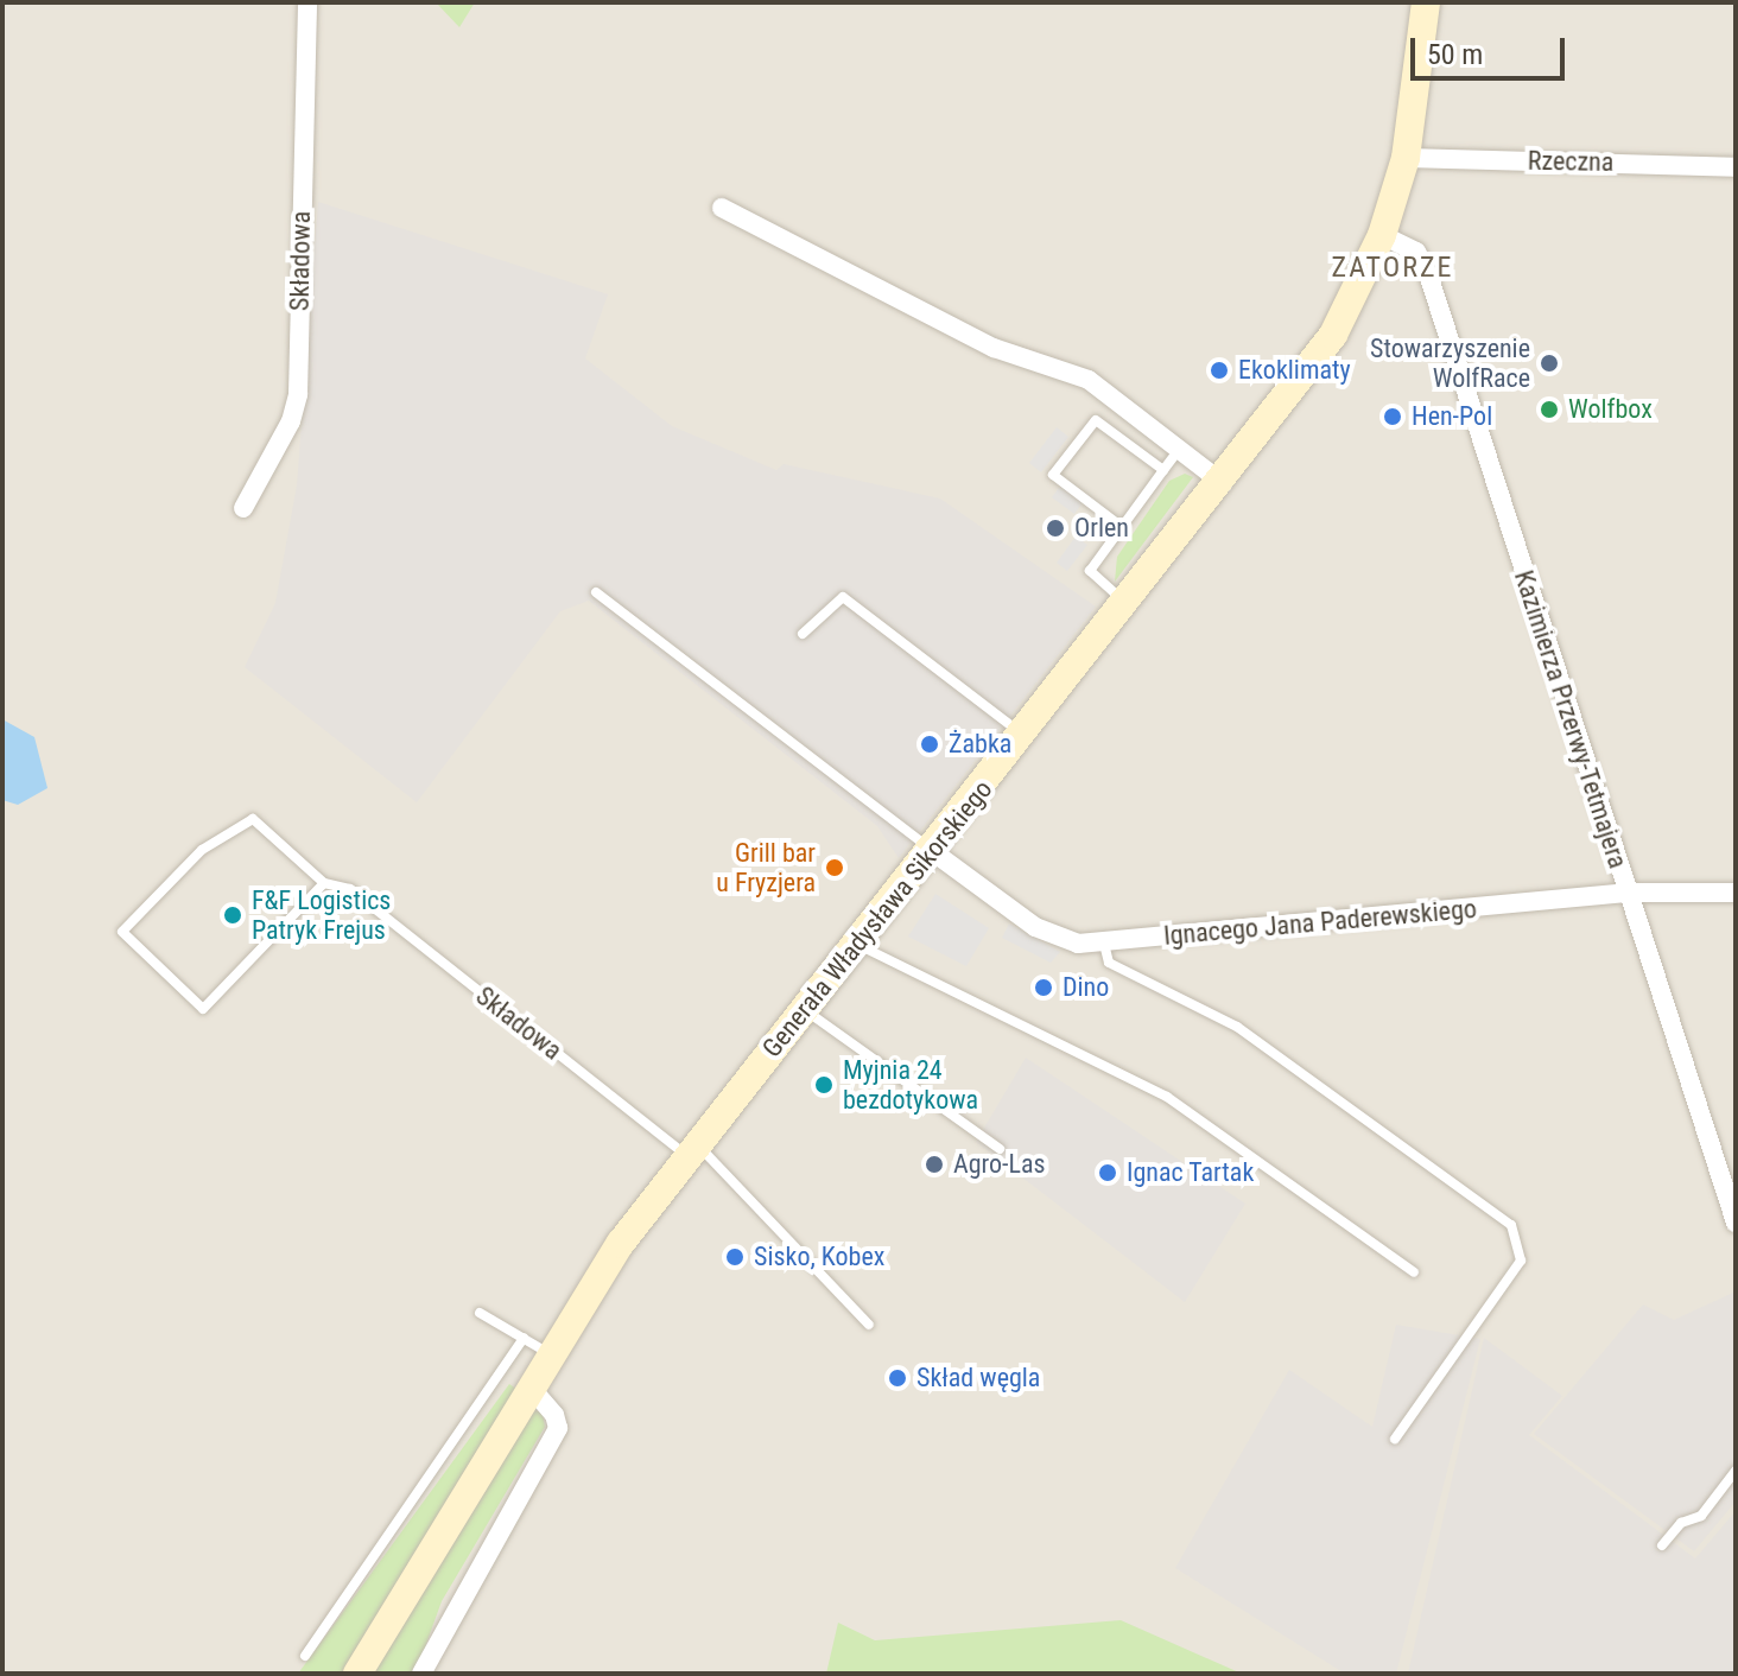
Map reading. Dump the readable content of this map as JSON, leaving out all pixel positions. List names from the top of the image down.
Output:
{
  "streets": {
    "main road": ["Generała Władysława Sikorskiego"],
    "street": [
      "Rzeczna",
      "Składowa",
      "Kazimierza Przerwy-Tetmajera",
      "Ignacego Jana Paderewskiego"
    ]
  },
  "crossings": [
    ["Rzeczna", "Generała Władysława Sikorskiego"],
    ["Składowa", "Generała Władysława Sikorskiego"],
    ["Kazimierza Przerwy-Tetmajera", "Generała Władysława Sikorskiego"],
    ["Kazimierza Przerwy-Tetmajera", "Ignacego Jana Paderewskiego"],
    ["Generała Władysława Sikorskiego", "Ignacego Jana Paderewskiego"]
  ],
  "districts": ["ZATORZE"],
  "places": [
    "Stowarzyszenie WolfRace",
    "Ekoklimaty",
    "Wolfbox",
    "Hen-Pol",
    "Orlen",
    "Żabka",
    "Grill bar u Fryzjera",
    "F&F Logistics Patryk Frejus",
    "Dino",
    "Myjnia 24 bezdotykowa",
    "Agro-Las",
    "Ignac Tartak",
    "Sisko, Kobex",
    "Skład węgla"
  ],
  "scale_bar": "50 m"
}
